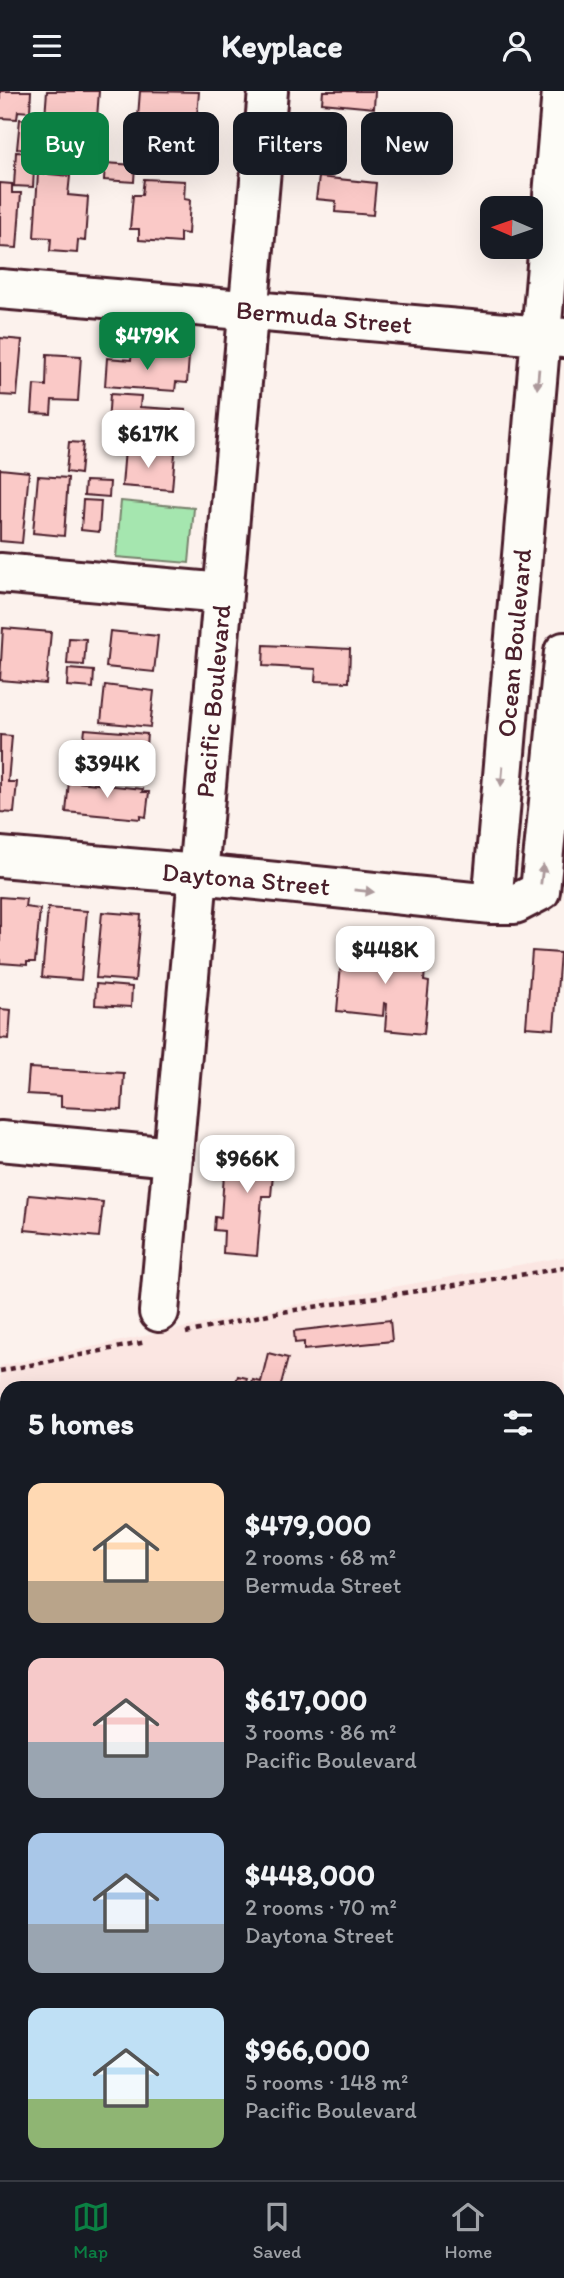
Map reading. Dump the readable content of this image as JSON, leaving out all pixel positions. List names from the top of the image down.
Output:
{
  "streets": {
    "street": [
      "Bermuda Street",
      "Ocean Boulevard",
      "Pacific Boulevard",
      "Daytona Street"
    ]
  },
  "crossings": [
    ["Bermuda Street", "Ocean Boulevard"],
    ["Bermuda Street", "Pacific Boulevard"],
    ["Ocean Boulevard", "Daytona Street"],
    ["Pacific Boulevard", "Daytona Street"]
  ],
  "one_way": ["Daytona Street"],
  "north": "left",
  "page": {
    "header": "Keyplace",
    "chip": [
      "Buy",
      "Rent",
      "Filters",
      "New"
    ],
    "price": [
      "$479K",
      "$617K",
      "$394K",
      "$448K",
      "$966K"
    ],
    "heading": "5 homes",
    "list": [
      {
        "name": "$479,000",
        "note": "2 rooms · 68 m² · Bermuda Street"
      },
      {
        "name": "$617,000",
        "note": "3 rooms · 86 m² · Pacific Boulevard"
      },
      {
        "name": "$448,000",
        "note": "2 rooms · 70 m² · Daytona Street"
      },
      {
        "name": "$966,000",
        "note": "5 rooms · 148 m² · Pacific Boulevard"
      }
    ],
    "tabs": ["Map", "Saved", "Home"]
  }
}
